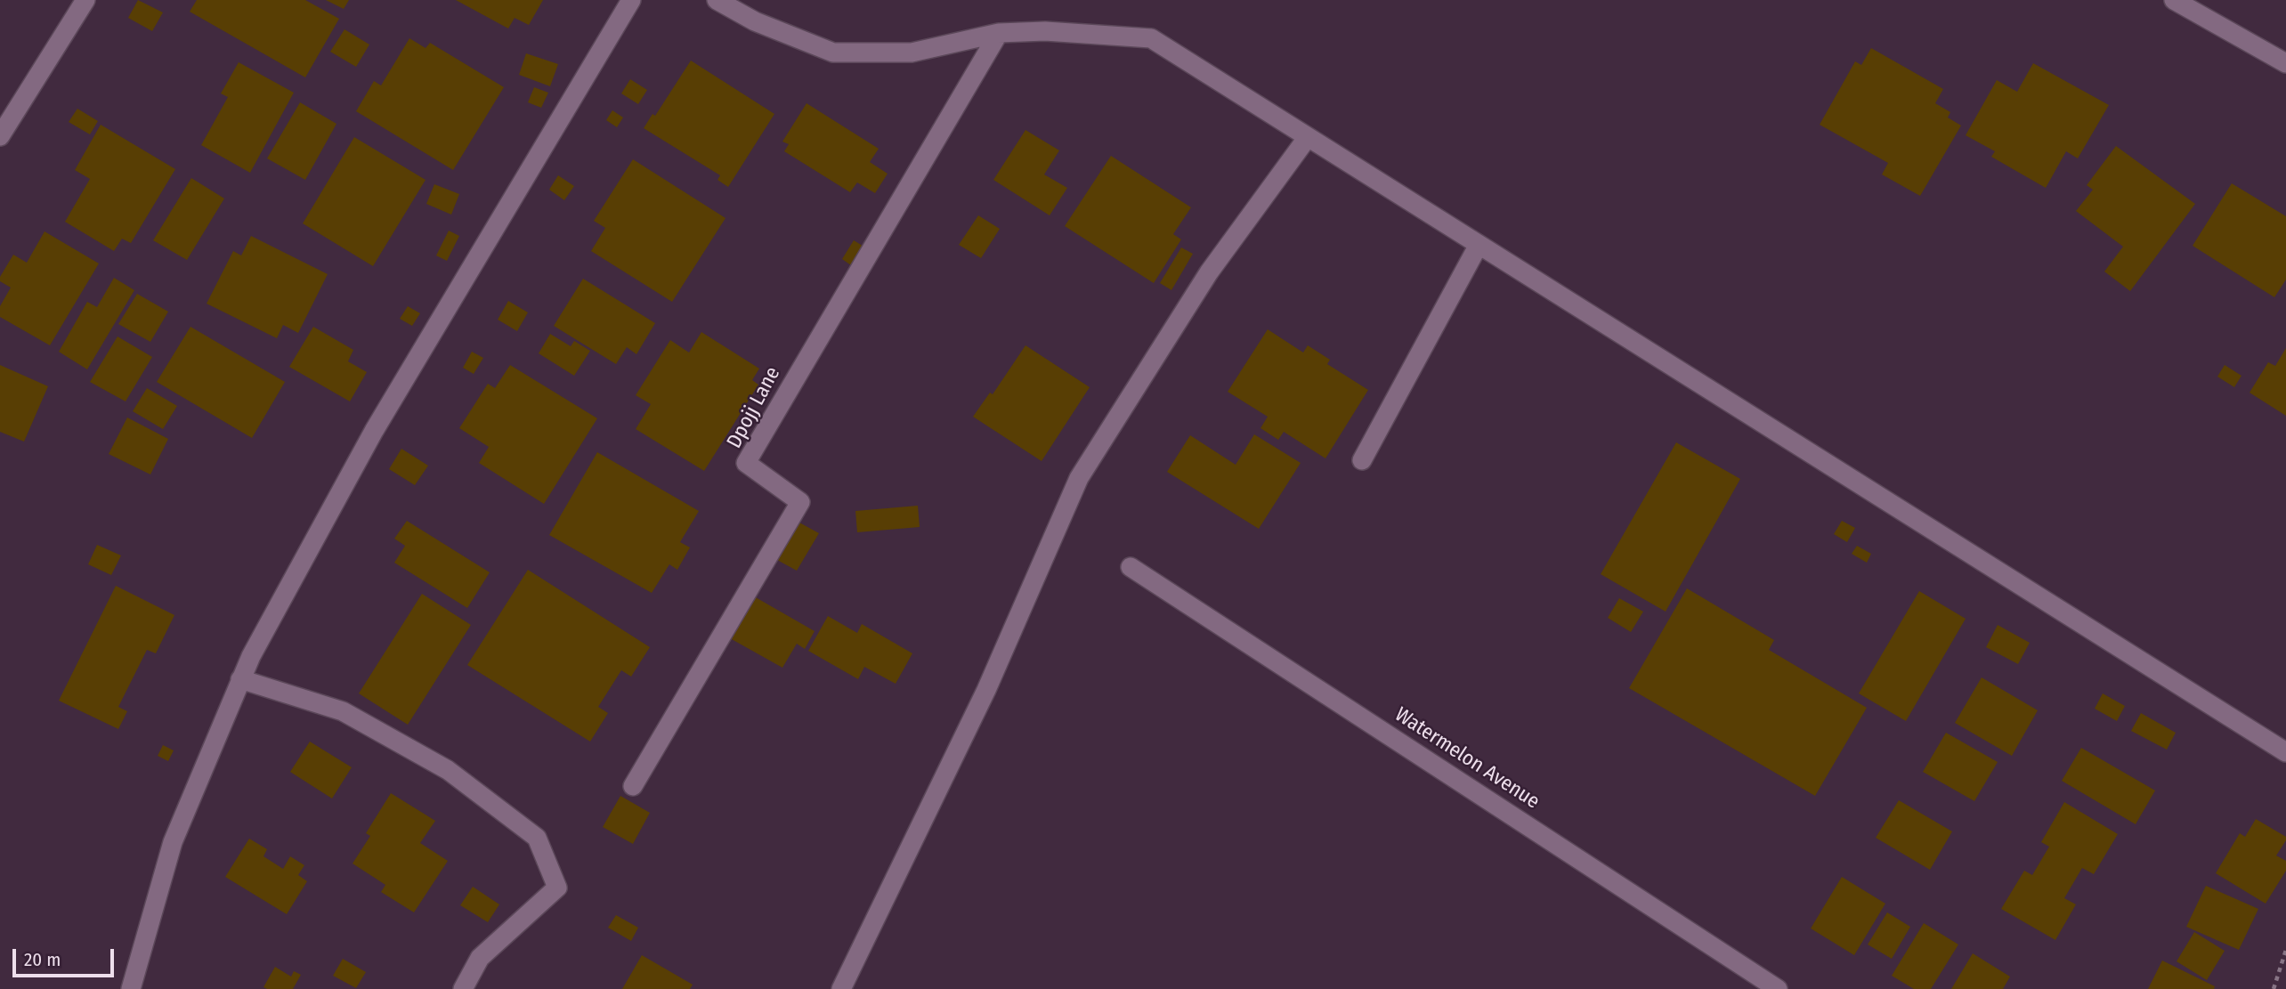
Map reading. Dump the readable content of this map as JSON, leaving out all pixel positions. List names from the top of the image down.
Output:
{
  "streets": {
    "street": ["Dpojj Lane", "Watermelon Avenue"]
  },
  "scale_bar": "20 m"
}
